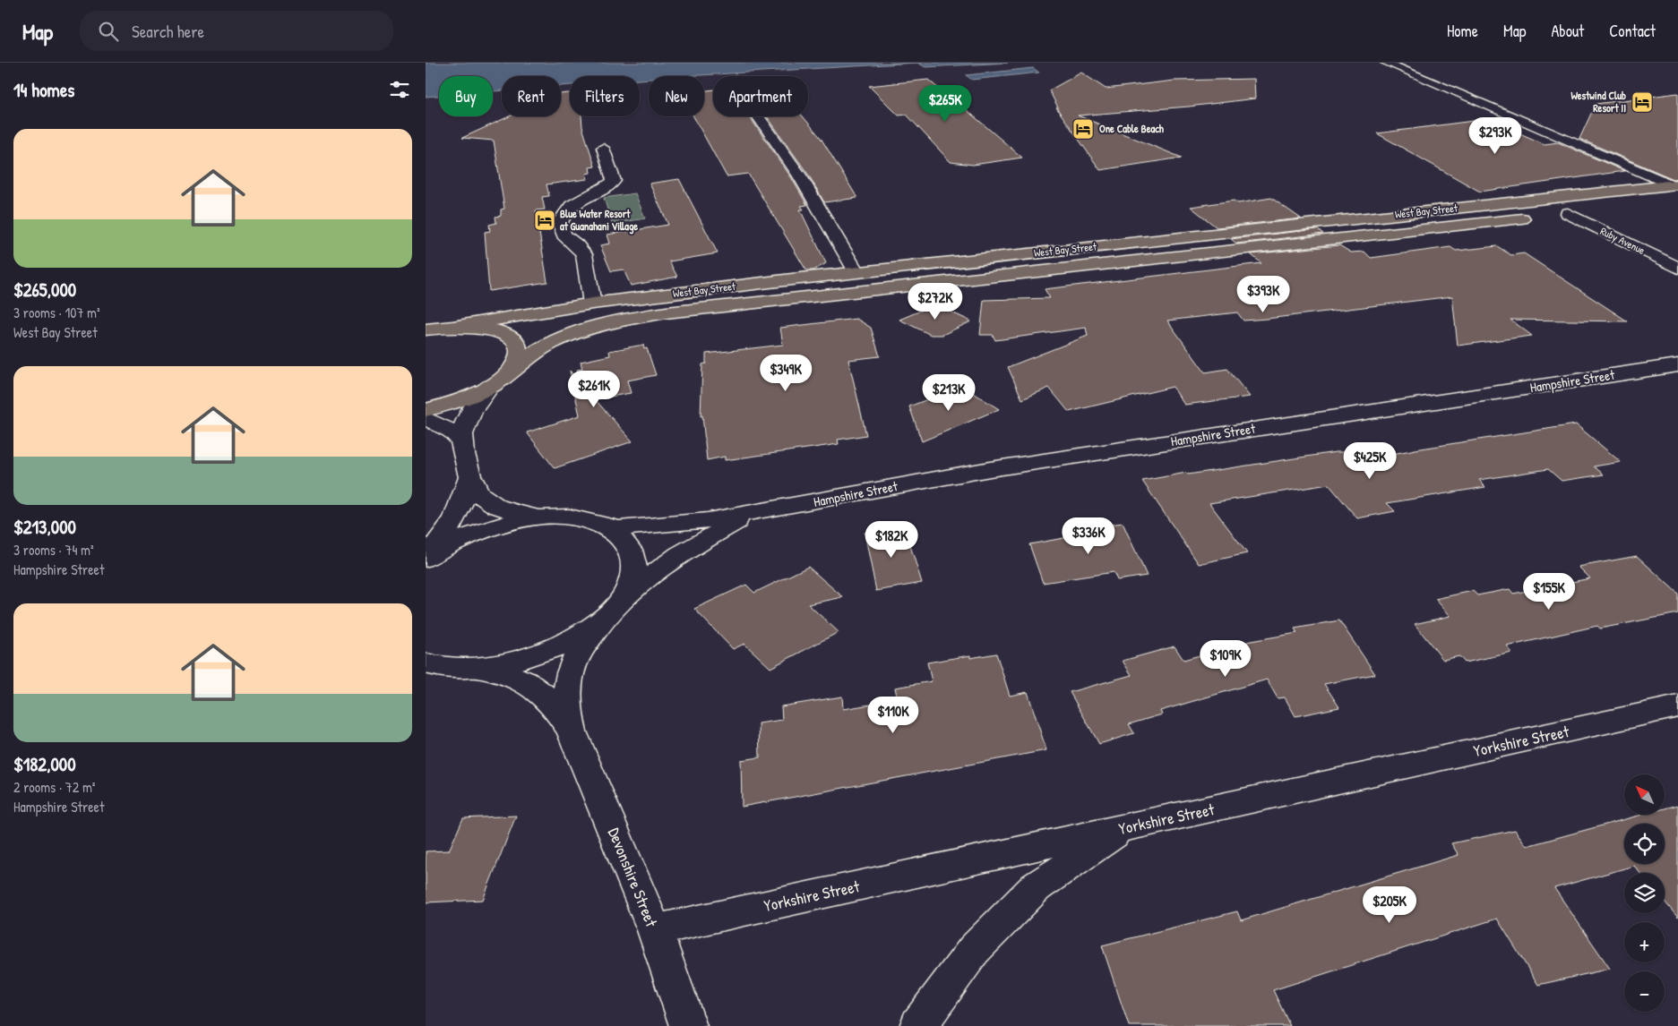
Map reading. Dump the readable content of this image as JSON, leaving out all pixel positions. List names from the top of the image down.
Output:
{
  "streets": {
    "main road": ["West Bay Street"],
    "street": [
      "Ruby Avenue",
      "Hampshire Street",
      "Yorkshire Street",
      "Devonshire Street"
    ]
  },
  "crossings": [
    ["West Bay Street", "Ruby Avenue"],
    ["Yorkshire Street", "Devonshire Street"]
  ],
  "places": {
    "hotel": ["Westwind Club Resort II", "One Cable Beach", "Blue Water Resort at Guanahani Village"]
  },
  "north": "top left",
  "page": {
    "header": "Map",
    "search": "Search here",
    "nav": [
      "Home",
      "Map",
      "About",
      "Contact"
    ],
    "heading": "14 homes",
    "chip": [
      "Buy",
      "Rent",
      "Filters",
      "New",
      "Apartment"
    ],
    "price": [
      "$265K",
      "$293K",
      "$393K",
      "$272K",
      "$349K",
      "$261K",
      "$213K",
      "$425K",
      "$336K",
      "$182K",
      "$155K",
      "$109K",
      "$110K",
      "$205K"
    ],
    "list": [
      {
        "name": "$265,000",
        "note": "3 rooms · 107 m² · West Bay Street"
      },
      {
        "name": "$213,000",
        "note": "3 rooms · 74 m² · Hampshire Street"
      },
      {
        "name": "$182,000",
        "note": "2 rooms · 72 m² · Hampshire Street"
      }
    ],
    "map_buttons": ["+", "−"]
  }
}
